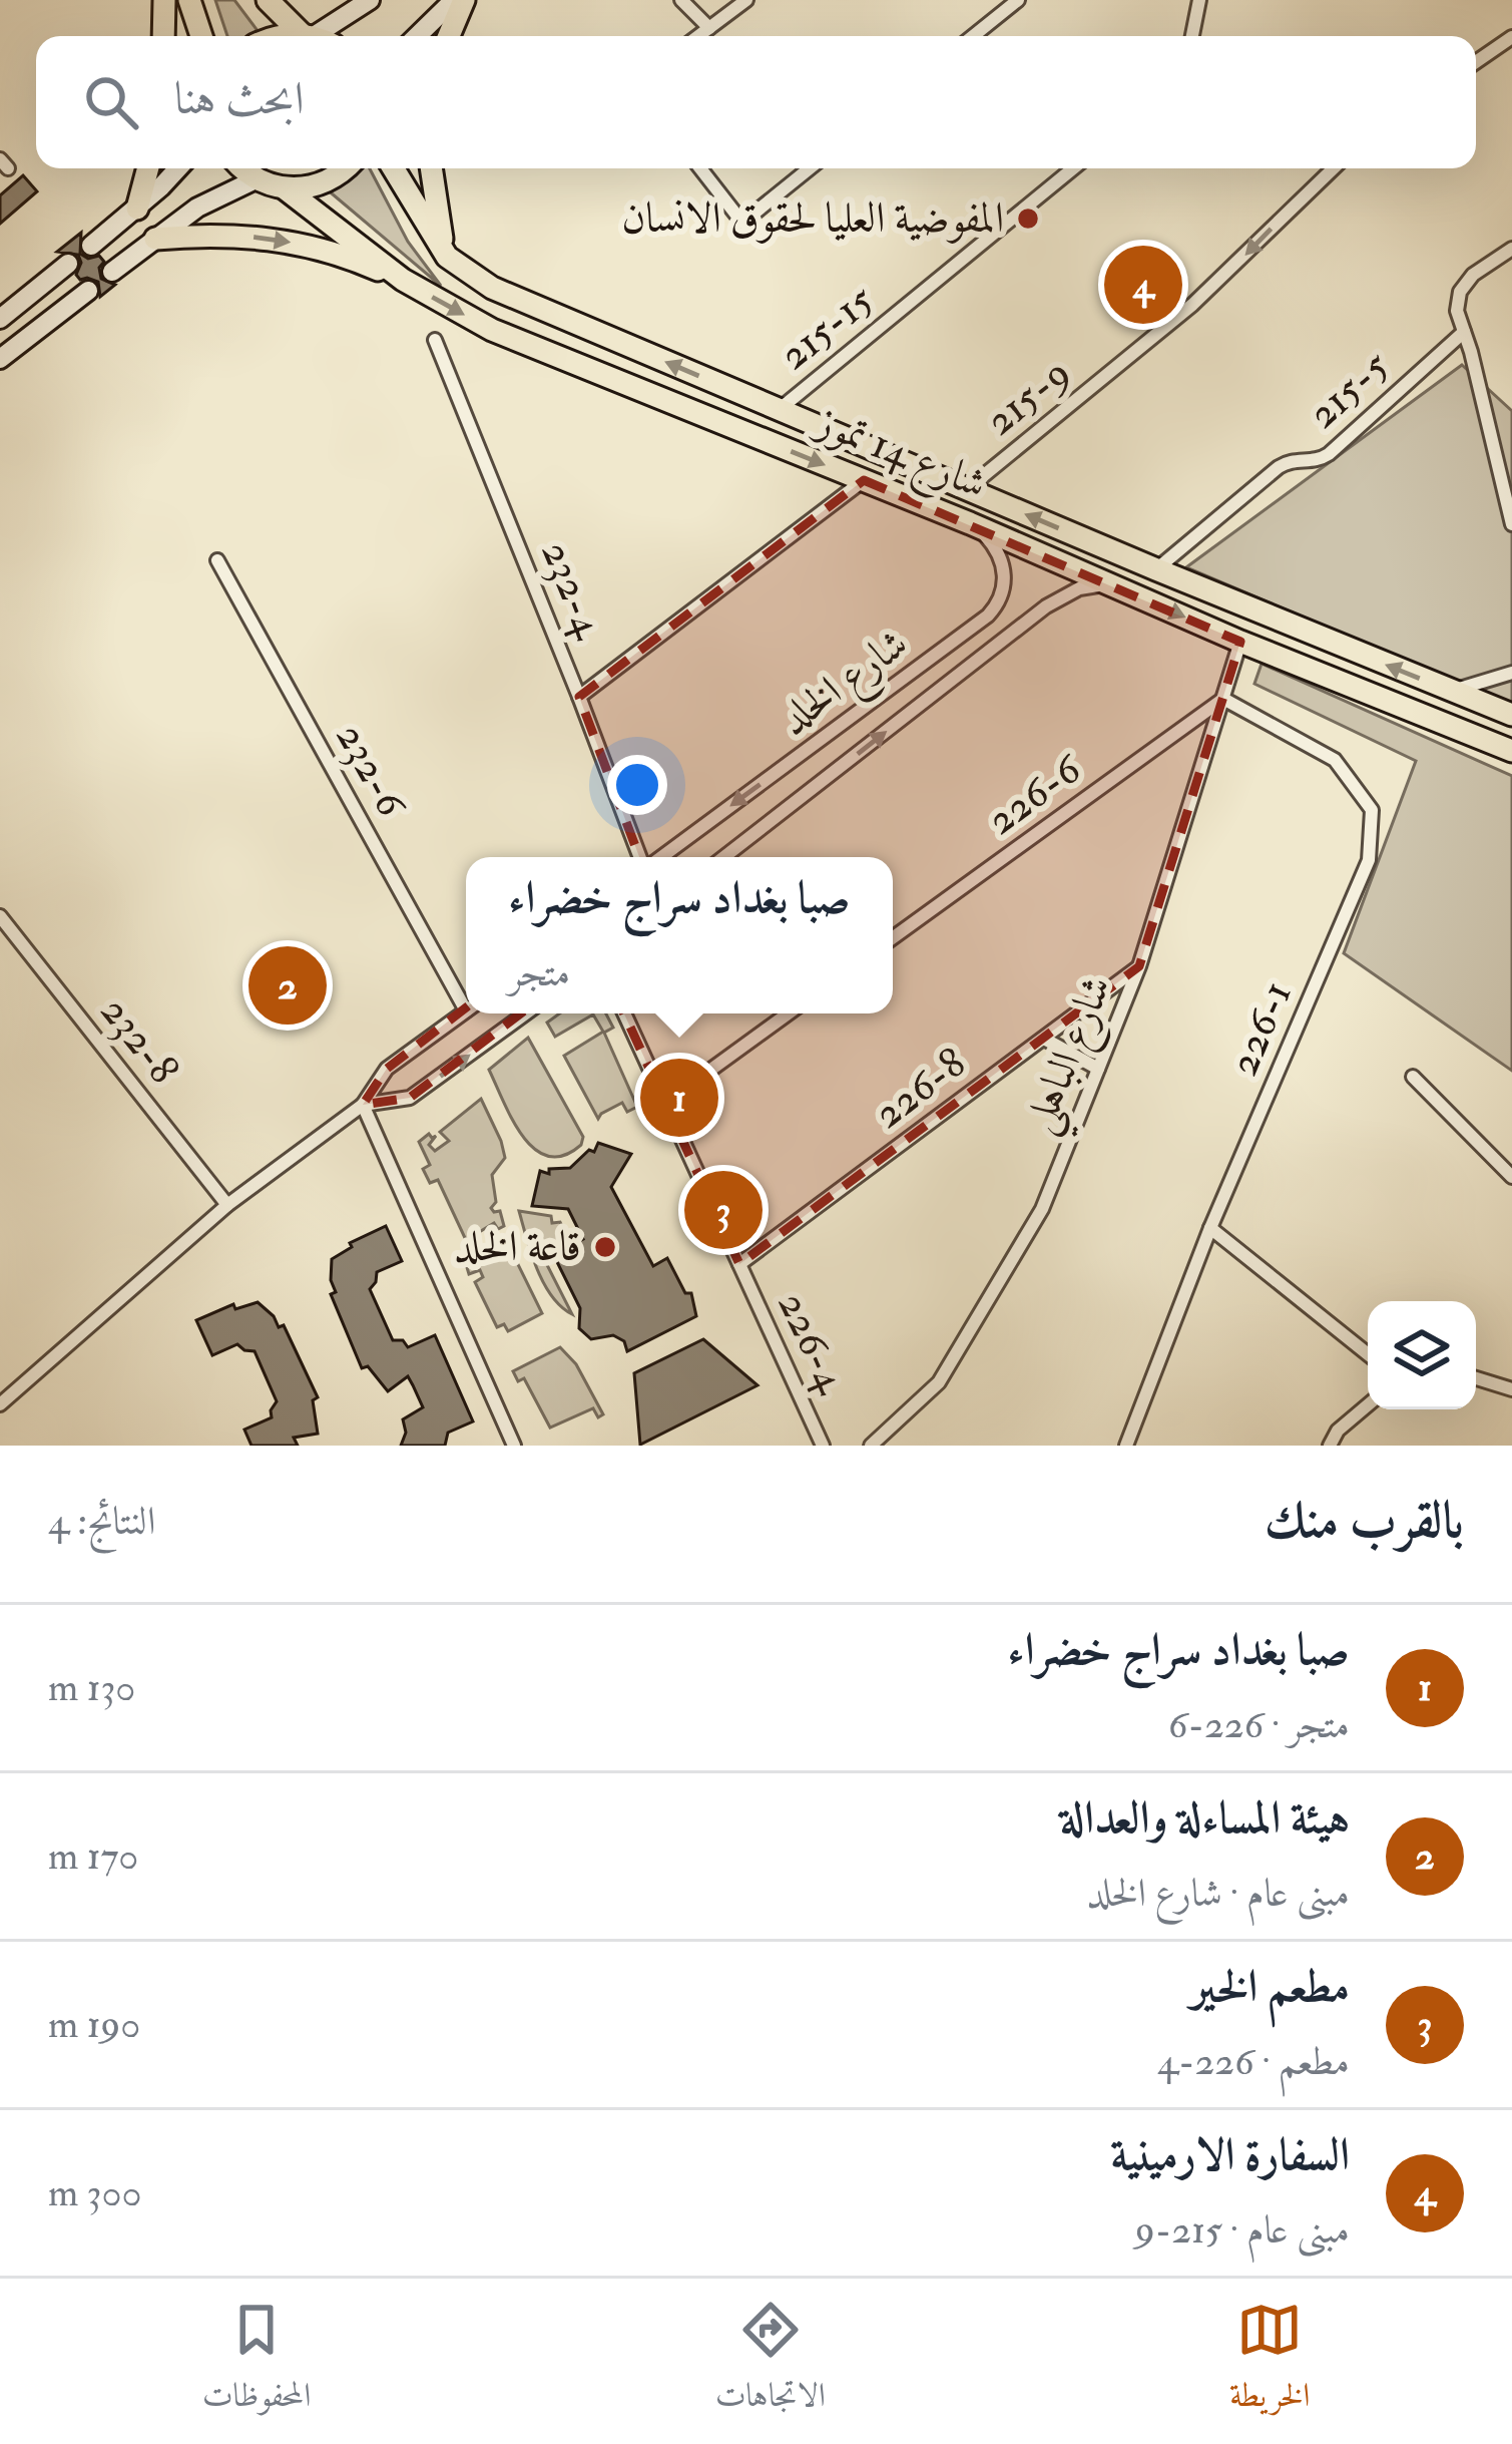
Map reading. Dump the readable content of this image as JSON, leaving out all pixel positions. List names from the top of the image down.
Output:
{
  "streets": {
    "main road": ["شارع 14 تموز"],
    "street": [
      "215-15",
      "215-5",
      "215-9",
      "232-4",
      "شارع الخلد",
      "232-6",
      "226-6",
      "226-1",
      "232-8",
      "شارع الباهلي",
      "226-8",
      "226-4"
    ]
  },
  "crossings": [
    ["215-15", "شارع 14 تموز"],
    ["215-5", "شارع 14 تموز"],
    ["215-9", "شارع 14 تموز"],
    ["شارع 14 تموز", "شارع الخلد"],
    ["شارع 14 تموز", "شارع الباهلي"],
    ["226-6", "226-1"],
    ["226-6", "شارع الباهلي"],
    ["226-1", "شارع الباهلي"],
    ["شارع الباهلي", "226-8"],
    ["226-8", "226-4"]
  ],
  "one_way": ["215-9"],
  "places": ["المفوضية العليا لحقوق الانسان", "قاعة الخلد"],
  "page": {
    "search": "ابحث هنا",
    "pins": [
      "4",
      "2",
      "1",
      "3"
    ],
    "popup": ["صبا بغداد سراج خضراء", "متجر"],
    "heading": ["بالقرب منك", "النتائج: 4"],
    "list": [
      {
        "mark": "1",
        "name": "صبا بغداد سراج خضراء",
        "note": "متجر · 226-6",
        "value": "130 m"
      },
      {
        "mark": "2",
        "name": "هيئة المساءلة والعدالة",
        "note": "مبنى عام · شارع الخلد",
        "value": "170 m"
      },
      {
        "mark": "3",
        "name": "مطعم الخير",
        "note": "مطعم · 226-4",
        "value": "190 m"
      },
      {
        "mark": "4",
        "name": "السفارة الارمينية",
        "note": "مبنى عام · 215-9",
        "value": "300 m"
      }
    ],
    "nav": ["الخريطة", "الاتجاهات", "المحفوظات"]
  }
}
